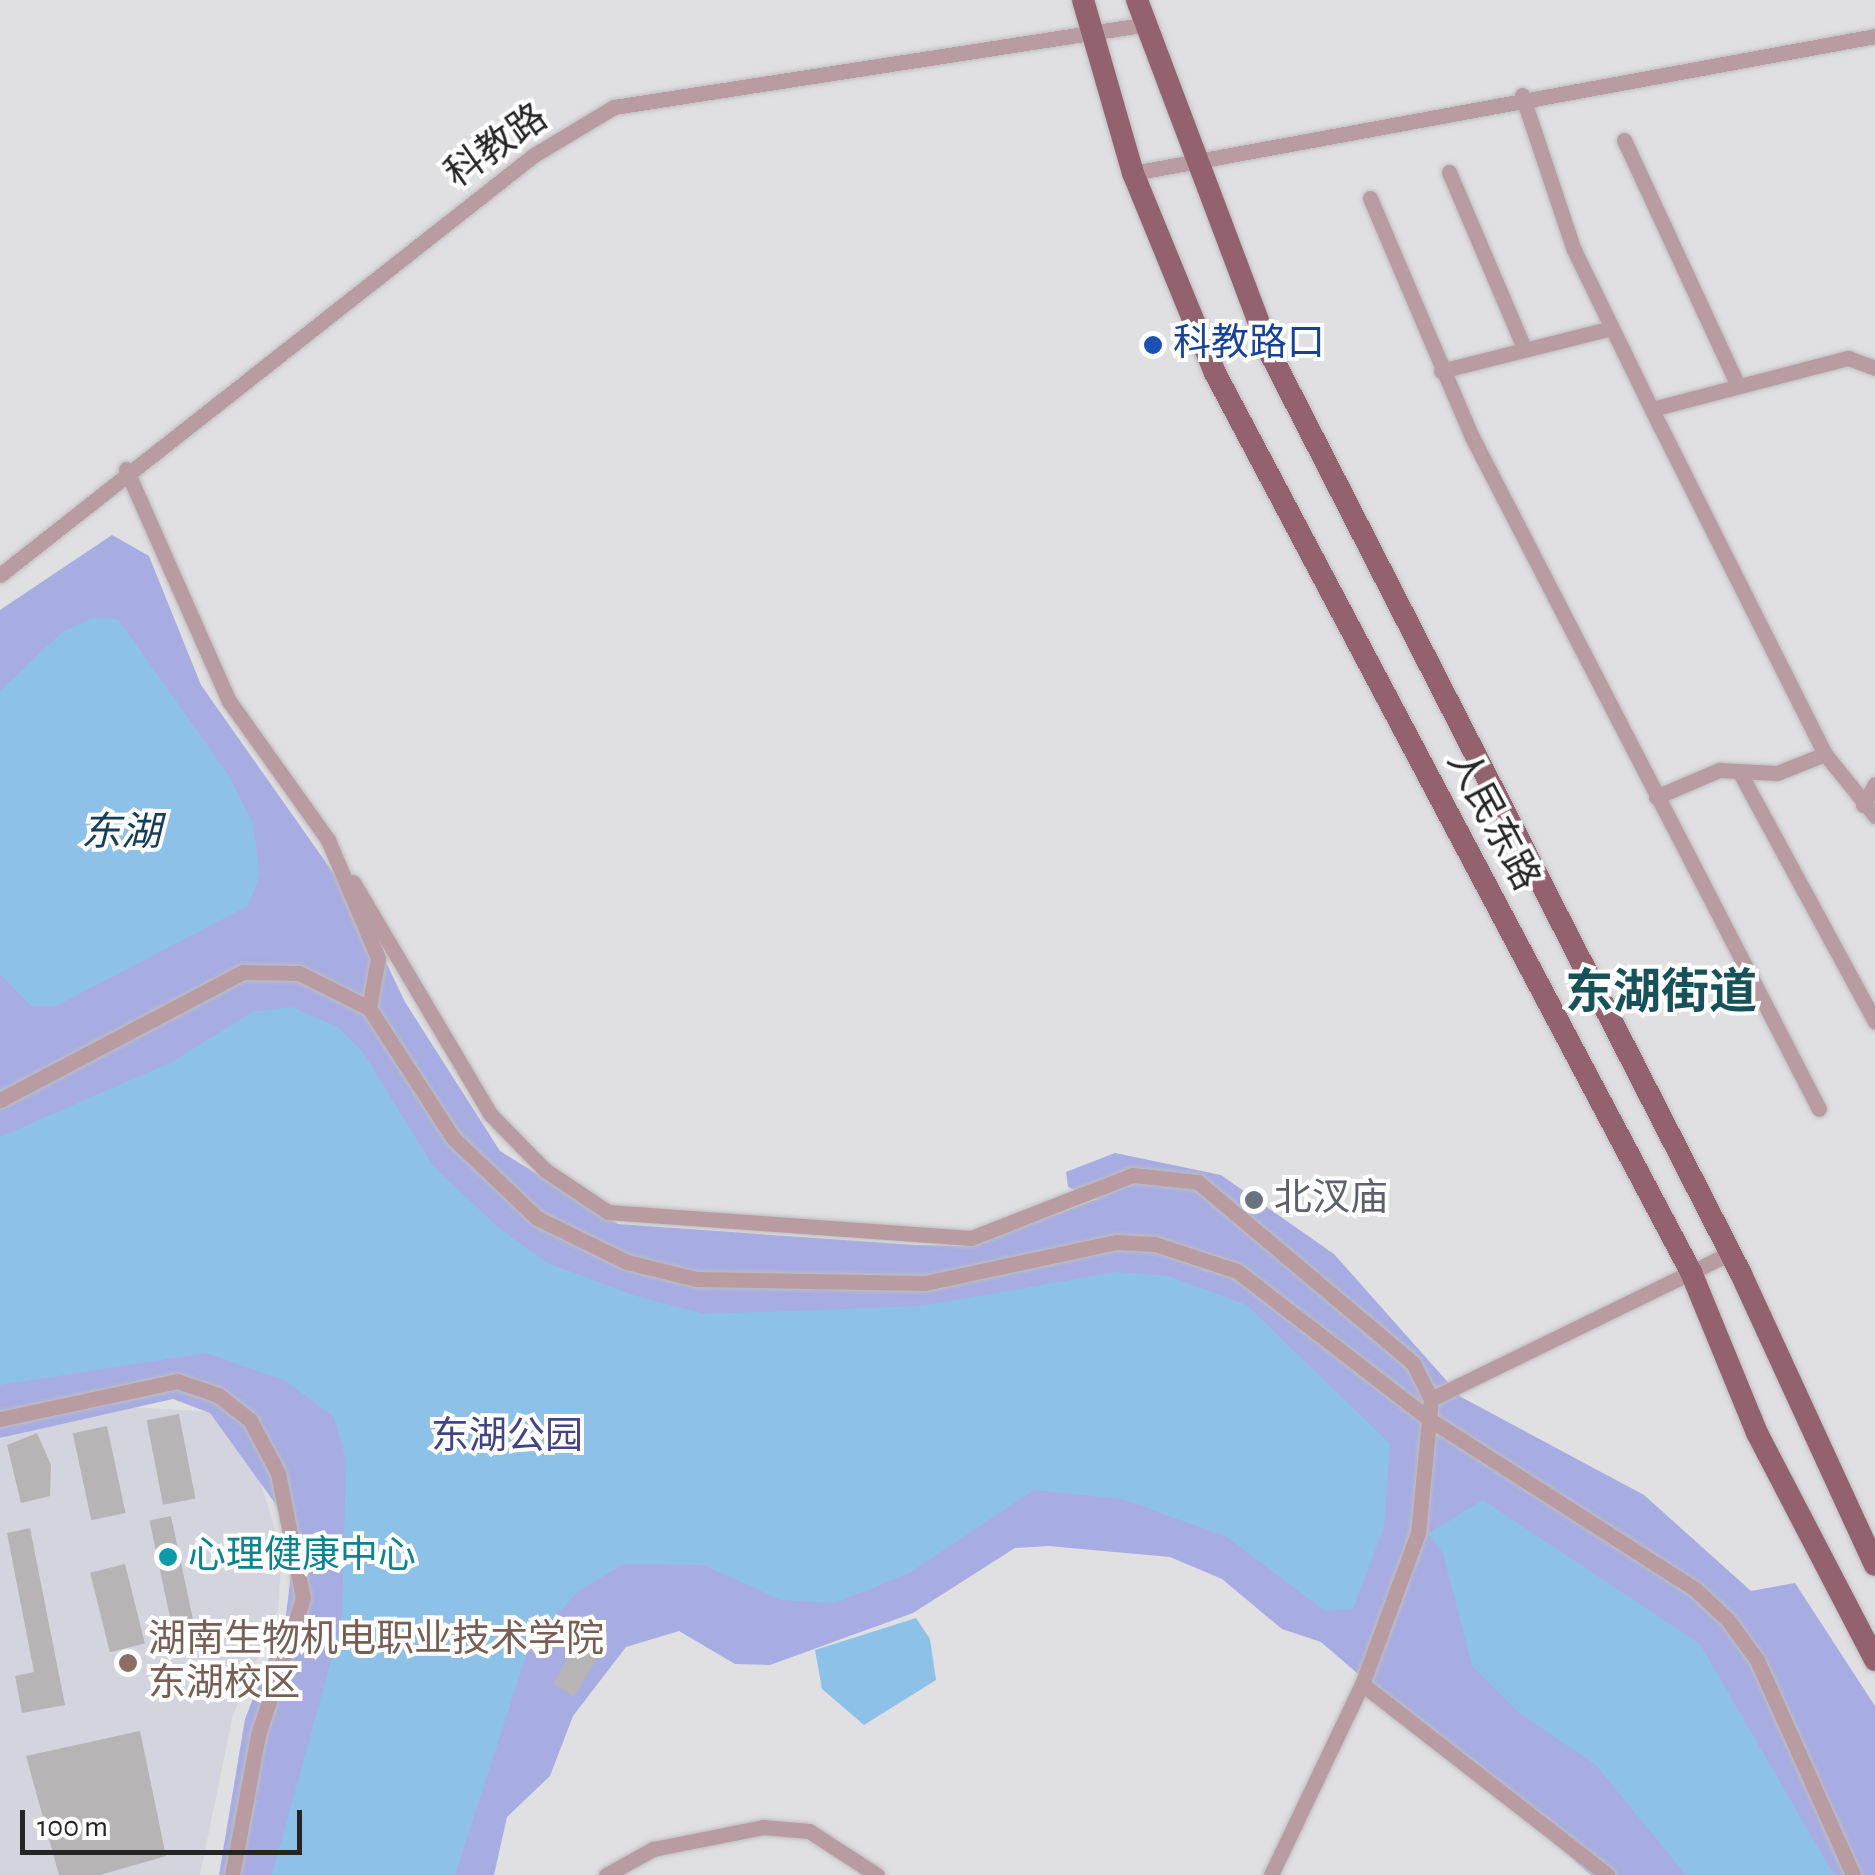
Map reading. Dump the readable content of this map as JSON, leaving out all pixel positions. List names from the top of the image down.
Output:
{
  "streets": {
    "main road": ["人民东路"],
    "street": ["科教路"]
  },
  "crossings": [
    ["科教路", "人民东路"]
  ],
  "districts": ["东湖街道"],
  "water": ["东湖"],
  "parks": ["东湖公园"],
  "places": [
    "科教路口",
    "北汊庙",
    "心理健康中心",
    "湖南生物机电职业技术学院 东湖校区"
  ],
  "scale_bar": "100 m"
}
